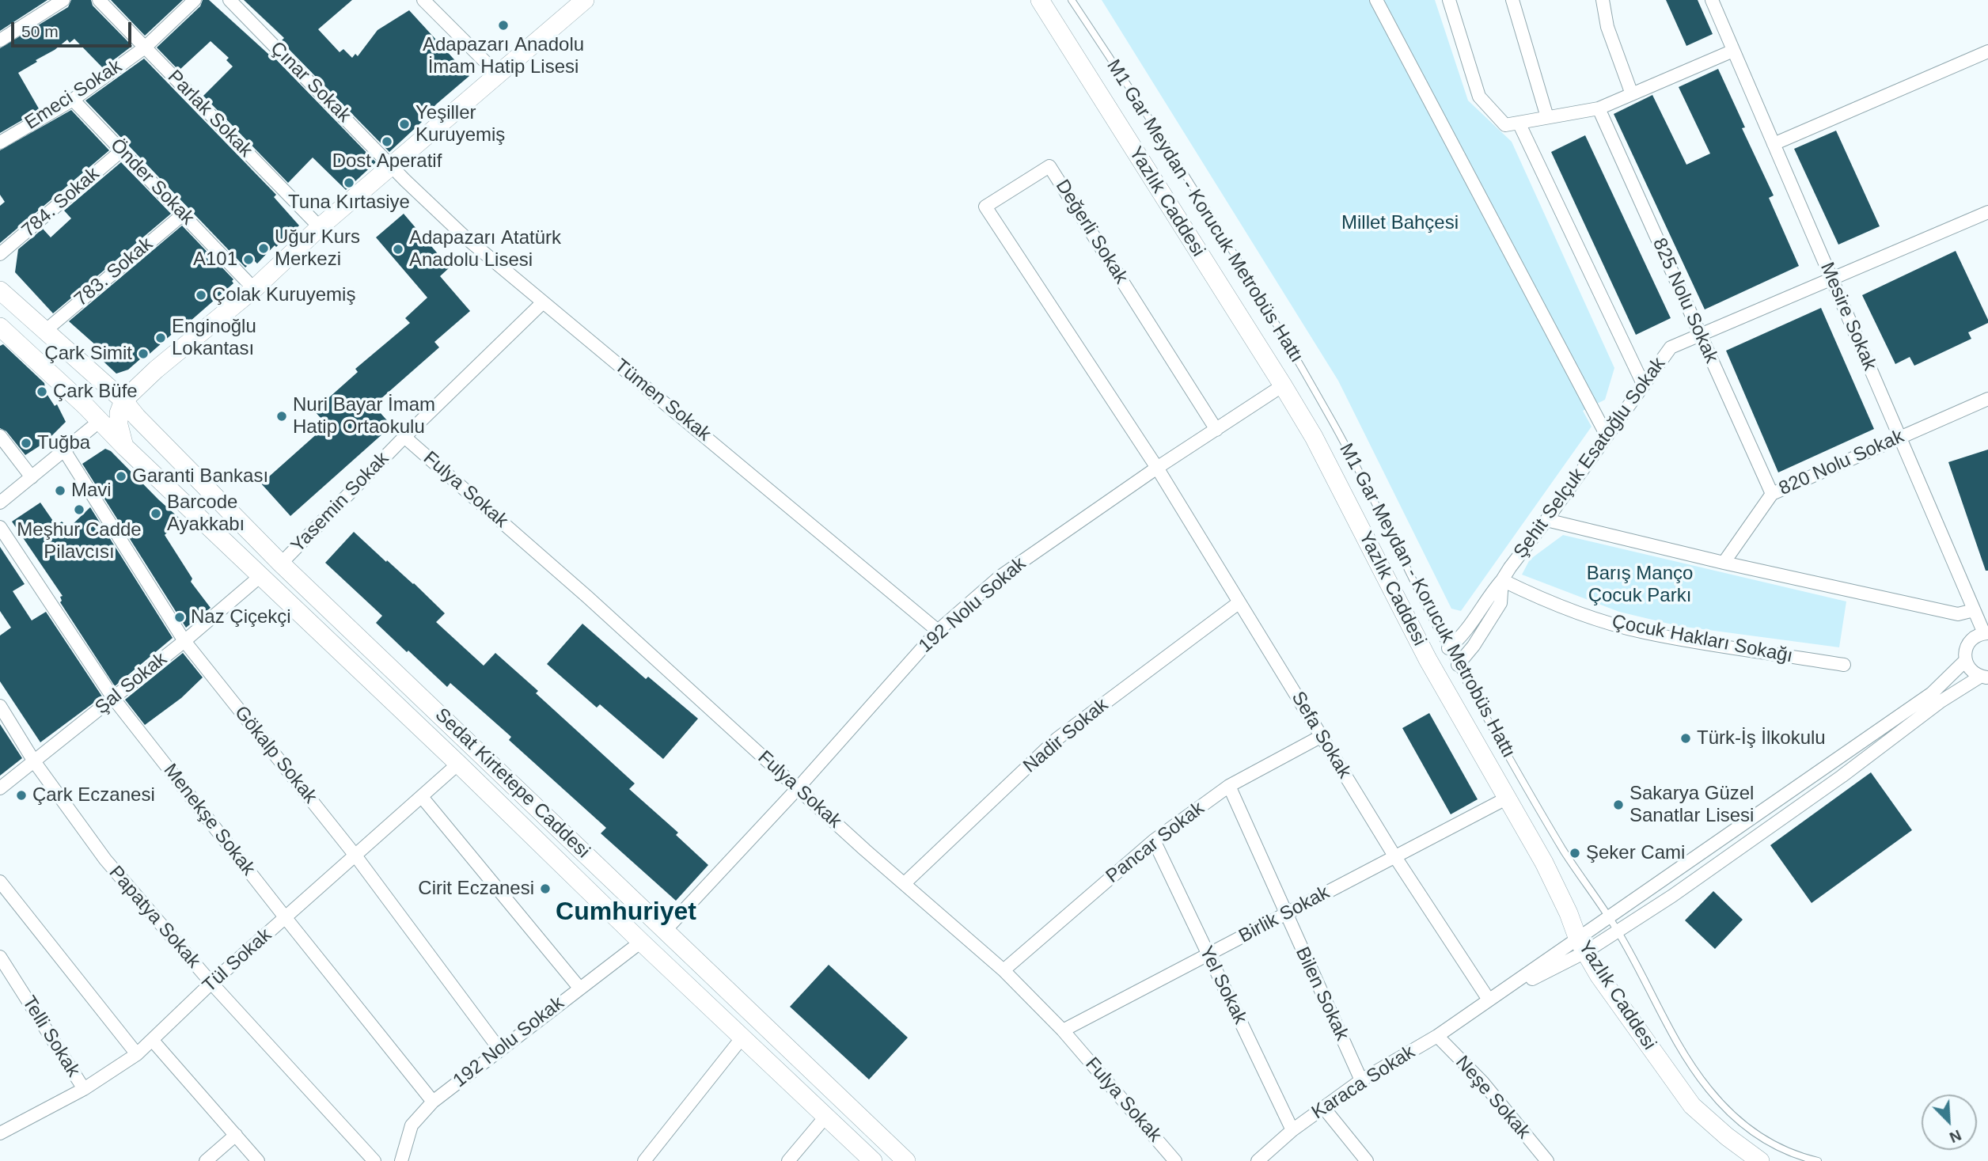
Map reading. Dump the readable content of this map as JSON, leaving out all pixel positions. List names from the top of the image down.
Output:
{
  "streets": {
    "main road": ["Yazlık Caddesi", "Sedat Kirtetepe Caddesi"],
    "street": [
      "Çınar Sokak",
      "Emeci Sokak",
      "Parlak Sokak",
      "Önder Sokak",
      "784. Sokak",
      "Değerli Sokak",
      "783. Sokak",
      "825 Nolu Sokak",
      "Mesire Sokak",
      "Tümen Sokak",
      "Şehit Selçuk Esatoğlu Sokak",
      "820 Nolu Sokak",
      "Fulya Sokak",
      "Yasemin Sokak",
      "192 Nolu Sokak",
      "Çocuk Hakları Sokağı",
      "Şal Sokak",
      "Sefa Sokak",
      "Nadir Sokak",
      "Gökalp Sokak",
      "Menekşe Sokak",
      "Pancar Sokak",
      "Birlik Sokak",
      "Papatya Sokak",
      "Tül Sokak",
      "Yel Sokak",
      "Bilen Sokak",
      "Telli Sokak",
      "Karaca Sokak",
      "Neşe Sokak"
    ],
    "lane": ["M1 Gar Meydan - Korucuk Metrobüs Hattı"]
  },
  "crossings": [
    ["Çınar Sokak", "Tümen Sokak"],
    ["Emeci Sokak", "Parlak Sokak"],
    ["Emeci Sokak", "Önder Sokak"],
    ["Önder Sokak", "784. Sokak"],
    ["Önder Sokak", "783. Sokak"],
    ["Yazlık Caddesi", "192 Nolu Sokak"],
    ["Yazlık Caddesi", "Birlik Sokak"],
    ["M1 Gar Meydan - Korucuk Metrobüs Hattı", "Şehit Selçuk Esatoğlu Sokak"],
    ["Değerli Sokak", "192 Nolu Sokak"],
    ["Değerli Sokak", "Sefa Sokak"],
    ["783. Sokak", "Sedat Kirtetepe Caddesi"],
    ["825 Nolu Sokak", "Şehit Selçuk Esatoğlu Sokak"],
    ["825 Nolu Sokak", "820 Nolu Sokak"],
    ["Mesire Sokak", "Şehit Selçuk Esatoğlu Sokak"],
    ["Mesire Sokak", "820 Nolu Sokak"],
    ["Tümen Sokak", "Yasemin Sokak"],
    ["Tümen Sokak", "192 Nolu Sokak"],
    ["Şehit Selçuk Esatoğlu Sokak", "Çocuk Hakları Sokağı"],
    ["Fulya Sokak", "Yasemin Sokak"],
    ["Fulya Sokak", "192 Nolu Sokak"],
    ["Fulya Sokak", "Nadir Sokak"],
    ["Fulya Sokak", "Pancar Sokak"],
    ["Fulya Sokak", "Birlik Sokak"],
    ["Yasemin Sokak", "Sedat Kirtetepe Caddesi"],
    ["192 Nolu Sokak", "Sefa Sokak"],
    ["192 Nolu Sokak", "Gökalp Sokak"],
    ["192 Nolu Sokak", "Sedat Kirtetepe Caddesi"],
    ["192 Nolu Sokak", "Menekşe Sokak"],
    ["Şal Sokak", "Gökalp Sokak"],
    ["Şal Sokak", "Sedat Kirtetepe Caddesi"],
    ["Şal Sokak", "Menekşe Sokak"],
    ["Şal Sokak", "Papatya Sokak"],
    ["Sefa Sokak", "Nadir Sokak"],
    ["Sefa Sokak", "Pancar Sokak"],
    ["Sefa Sokak", "Birlik Sokak"],
    ["Gökalp Sokak", "Tül Sokak"],
    ["Sedat Kirtetepe Caddesi", "Tül Sokak"],
    ["Menekşe Sokak", "Tül Sokak"],
    ["Pancar Sokak", "Yel Sokak"],
    ["Pancar Sokak", "Bilen Sokak"],
    ["Birlik Sokak", "Yel Sokak"],
    ["Birlik Sokak", "Bilen Sokak"],
    ["Papatya Sokak", "Tül Sokak"],
    ["Tül Sokak", "Telli Sokak"],
    ["Yel Sokak", "Karaca Sokak"],
    ["Bilen Sokak", "Karaca Sokak"],
    ["Karaca Sokak", "Neşe Sokak"]
  ],
  "districts": ["Cumhuriyet"],
  "parks": ["Millet Bahçesi", "Barış Manço Çocuk Parkı"],
  "places": [
    "Adapazarı Anadolu İmam Hatip Lisesi",
    "Yeşiller Kuruyemiş",
    "Dost Aperatif",
    "Tuna Kırtasiye",
    "Uğur Kurs Merkezi",
    "Adapazarı Atatürk Anadolu Lisesi",
    "A101",
    "Çolak Kuruyemiş",
    "Enginoğlu Lokantası",
    "Çark Simit",
    "Çark Büfe",
    "Nuri Bayar İmam Hatip Ortaokulu",
    "Tuğba",
    "Garanti Bankası",
    "Mavi",
    "Meşhur Cadde Pilavcısı",
    "Barcode Ayakkabı",
    "Naz Çiçekçi",
    "Türk-İş İlkokulu",
    "Çark Eczanesi",
    "Sakarya Güzel Sanatlar Lisesi",
    "Şeker Cami",
    "Cirit Eczanesi"
  ],
  "scale_bar": "50 m",
  "north": "bottom right"
}
